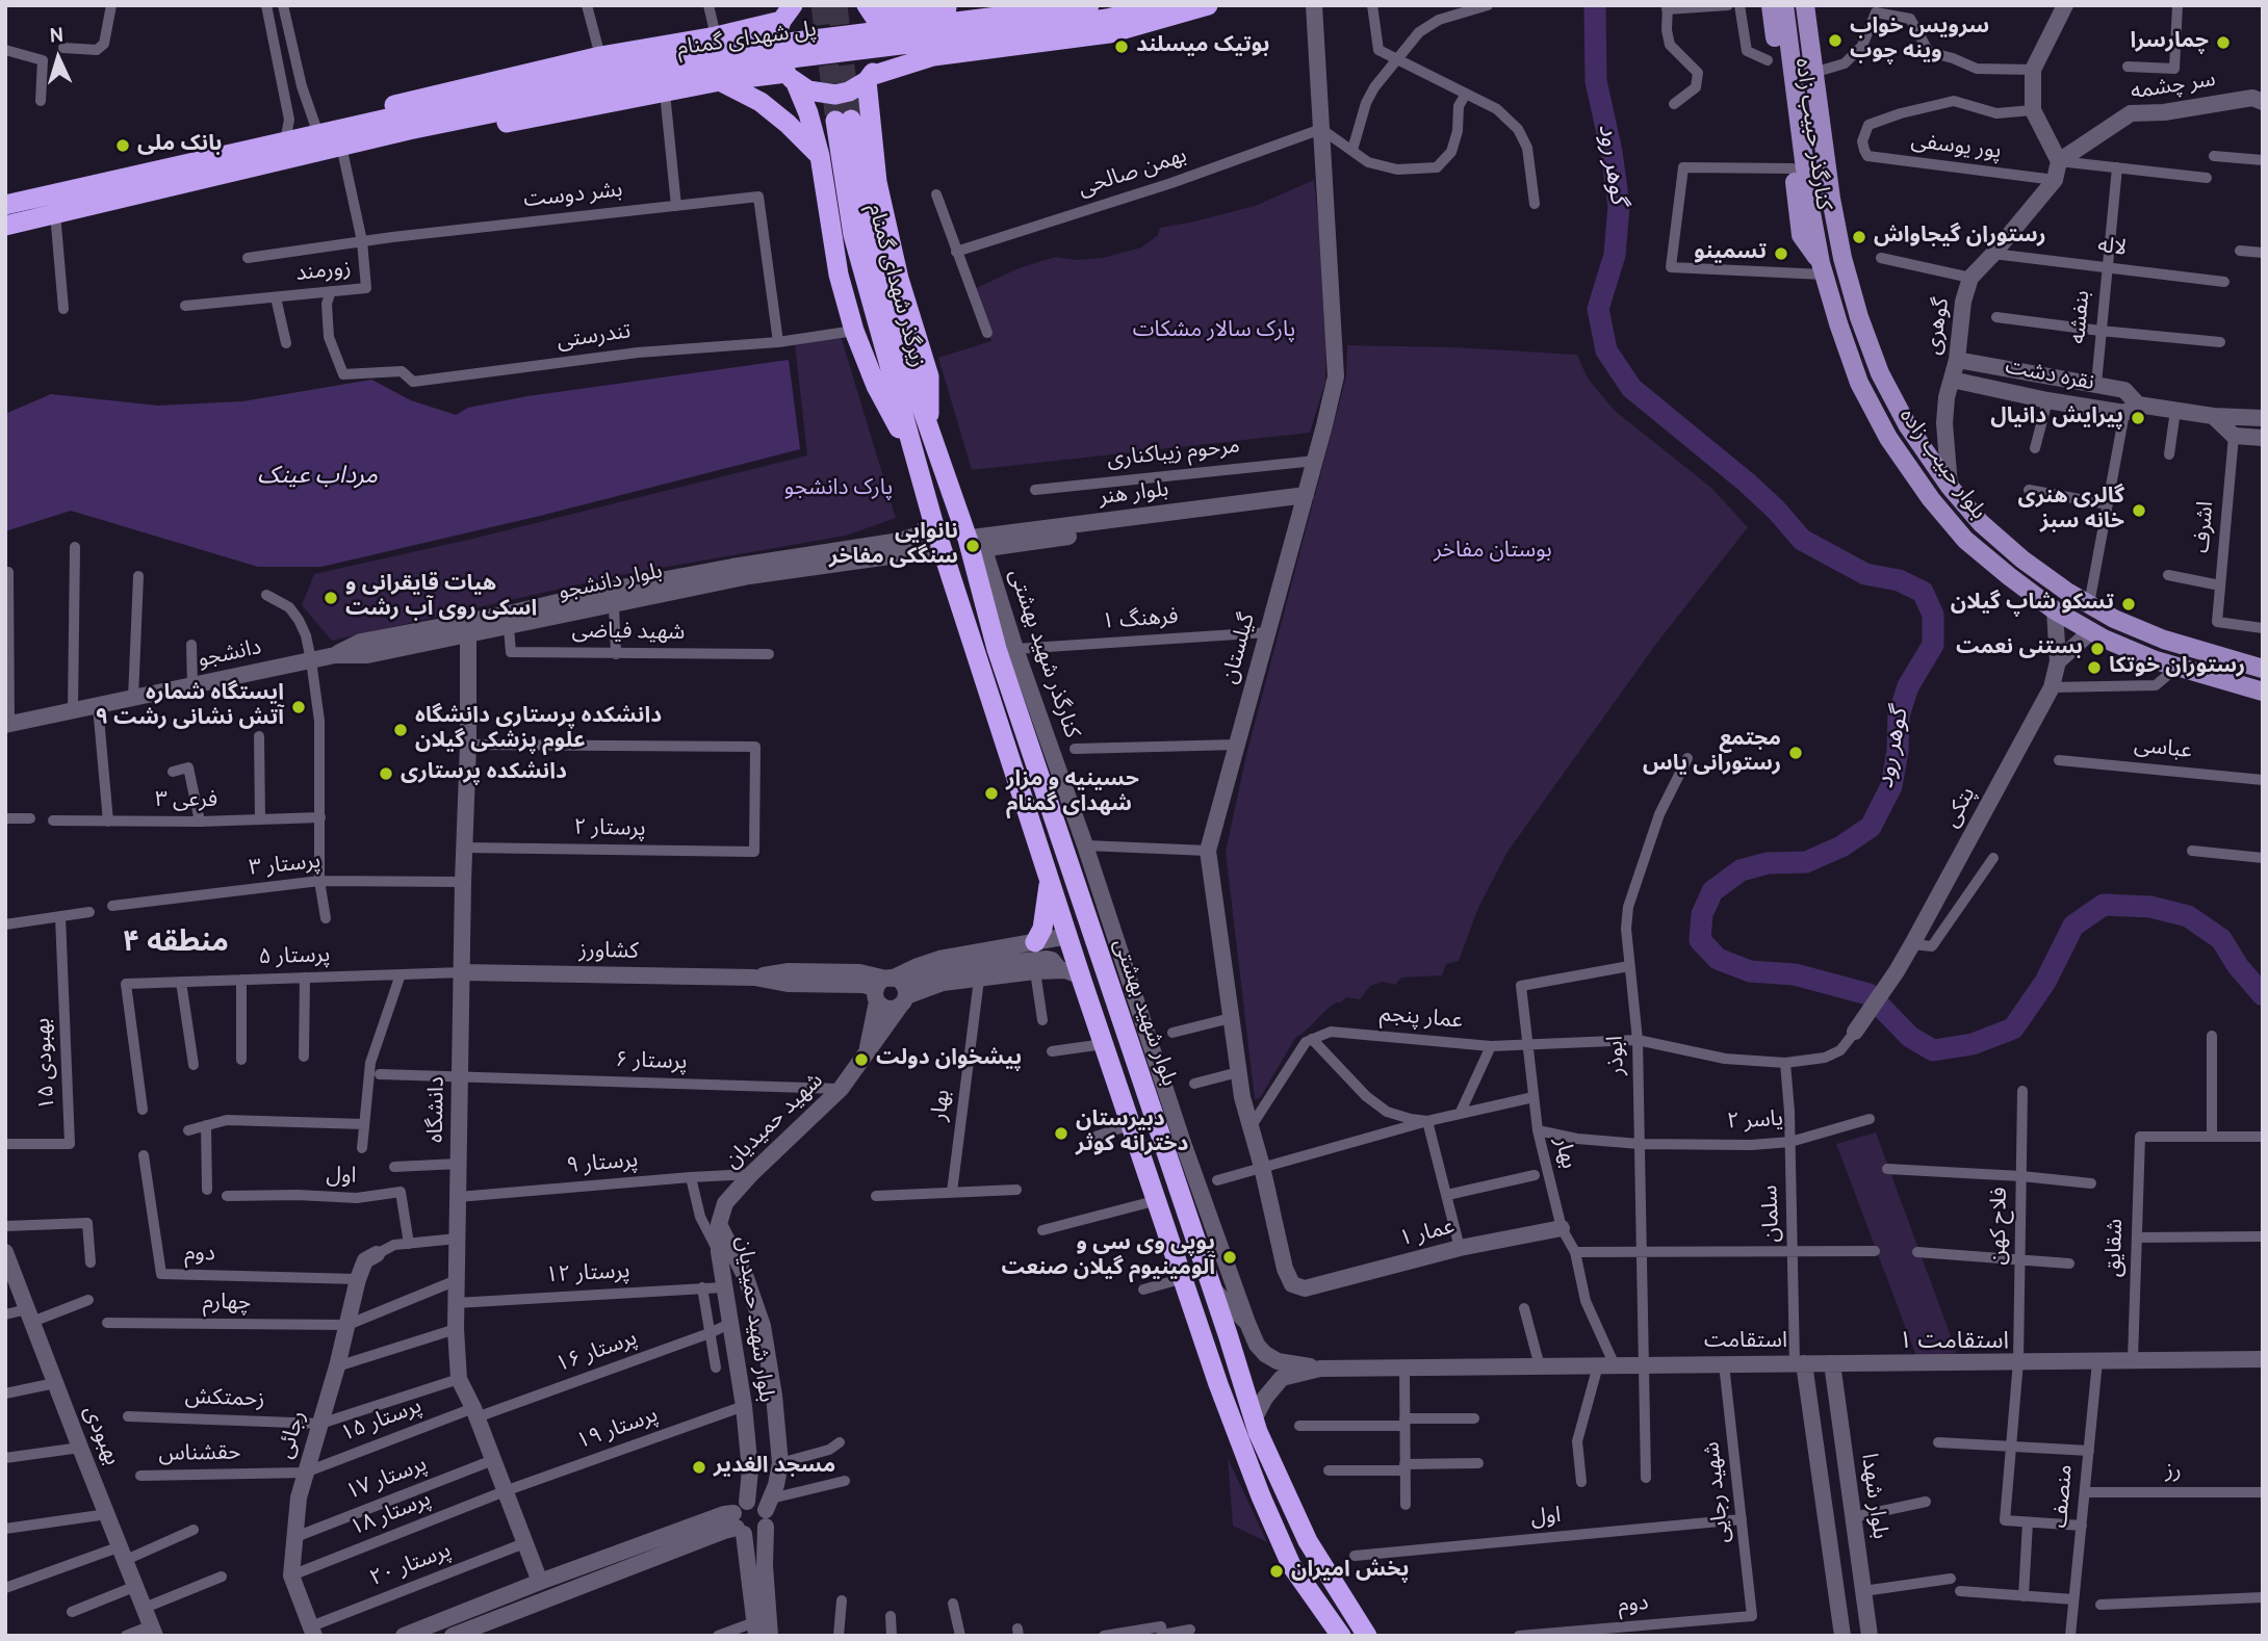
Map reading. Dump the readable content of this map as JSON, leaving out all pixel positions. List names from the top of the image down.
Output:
{
  "streets": {
    "highway": ["پل شهدای گمنام", "زیرگذر شهدای گمنام", "بلوار شهید بهشتی"],
    "main road": ["کنارگذر حبیب زاده", "بلوار حبیب زاده"],
    "street": [
      "سر چشمه",
      "پور یوسفی",
      "بهمن صالحی",
      "بشر دوست",
      "لاله",
      "زورمند",
      "بنفشه",
      "گوهری",
      "تندرستی",
      "نقره دشت",
      "مرحوم زیباکناری",
      "بلوار هنر",
      "اشرف",
      "بلوار دانشجو",
      "فرهنگ ۱",
      "شهید فیاضی",
      "گیلستان",
      "کنارگذر شهید بهشتی",
      "دانشجو",
      "عباسی",
      "فرعی ۳",
      "پتکی",
      "پرستار ۲",
      "پرستار ۳",
      "کشاورز",
      "پرستار ۵",
      "عمار پنجم",
      "ابوذر",
      "پرستار ۶",
      "بهبودی ۱۵",
      "بهار",
      "دانشگاه",
      "شهید حمیدیان",
      "یاسر ۲",
      "پرستار ۹",
      "اول",
      "سلمان",
      "فلاح کهن",
      "عمار ۱",
      "شقایق",
      "دوم",
      "پرستار ۱۲",
      "چهارم",
      "بلوار شهید حمیدیان",
      "استقامت",
      "پرستار ۱۶",
      "زحمتکش",
      "پرستار ۱۵",
      "پرستار ۱۹",
      "رجائی",
      "بهبودی",
      "حقشناس",
      "رز",
      "پرستار ۱۷",
      "شهید رجایی",
      "بلوار شهدا",
      "منصف",
      "پرستار ۱۸",
      "پرستار ۲۰"
    ]
  },
  "crossings": [
    ["پل شهدای گمنام", "زورمند"],
    ["سر چشمه", "گوهری"],
    ["کنارگذر حبیب زاده", "بلوار حبیب زاده"],
    ["پور یوسفی", "گوهری"],
    ["بهمن صالحی", "گیلستان"],
    ["بشر دوست", "زورمند"],
    ["بشر دوست", "تندرستی"],
    ["لاله", "بنفشه"],
    ["لاله", "گوهری"],
    ["زورمند", "تندرستی"],
    ["زیرگذر شهدای گمنام", "بلوار شهید بهشتی"],
    ["بنفشه", "نقره دشت"],
    ["گوهری", "نقره دشت"],
    ["گوهری", "بلوار حبیب زاده"],
    ["مرحوم زیباکناری", "گیلستان"],
    ["بلوار حبیب زاده", "پتکی"],
    ["بلوار هنر", "گیلستان"],
    ["بلوار هنر", "کنارگذر شهید بهشتی"],
    ["بلوار هنر", "بلوار شهید بهشتی"],
    ["بلوار دانشجو", "شهید فیاضی"],
    ["بلوار دانشجو", "دانشجو"],
    ["بلوار دانشجو", "دانشگاه"],
    ["فرهنگ ۱", "گیلستان"],
    ["فرهنگ ۱", "کنارگذر شهید بهشتی"],
    ["گیلستان", "عمار ۱"],
    ["کنارگذر شهید بهشتی", "بلوار شهید بهشتی"],
    ["پرستار ۲", "دانشگاه"],
    ["پرستار ۳", "دانشگاه"],
    ["کشاورز", "پرستار ۵"],
    ["کشاورز", "دانشگاه"],
    ["کشاورز", "شهید حمیدیان"],
    ["پرستار ۵", "دانشگاه"],
    ["بلوار شهید بهشتی", "استقامت"],
    ["عمار پنجم", "ابوذر"],
    ["عمار پنجم", "بهار"],
    ["عمار پنجم", "سلمان"],
    ["ابوذر", "بهار"],
    ["ابوذر", "یاسر ۲"],
    ["ابوذر", "استقامت"],
    ["پرستار ۶", "دانشگاه"],
    ["پرستار ۶", "شهید حمیدیان"],
    ["بهار", "یاسر ۲"],
    ["بهار", "عمار ۱"],
    ["بهار", "استقامت"],
    ["دانشگاه", "پرستار ۹"],
    ["دانشگاه", "پرستار ۱۲"],
    ["دانشگاه", "پرستار ۱۶"],
    ["دانشگاه", "پرستار ۱۵"],
    ["دانشگاه", "پرستار ۱۹"],
    ["دانشگاه", "پرستار ۱۷"],
    ["دانشگاه", "پرستار ۱۸"],
    ["دانشگاه", "پرستار ۲۰"],
    ["شهید حمیدیان", "پرستار ۹"],
    ["شهید حمیدیان", "بلوار شهید حمیدیان"],
    ["یاسر ۲", "سلمان"],
    ["اول", "شهید رجایی"],
    ["سلمان", "استقامت"],
    ["فلاح کهن", "استقامت"],
    ["شقایق", "استقامت"],
    ["دوم", "رجائی"],
    ["دوم", "شهید رجایی"],
    ["پرستار ۱۲", "بلوار شهید حمیدیان"],
    ["چهارم", "رجائی"],
    ["بلوار شهید حمیدیان", "پرستار ۱۶"],
    ["بلوار شهید حمیدیان", "پرستار ۱۹"],
    ["استقامت", "شهید رجایی"],
    ["استقامت", "بلوار شهدا"],
    ["استقامت", "منصف"],
    ["پرستار ۱۶", "پرستار ۱۵"],
    ["زحمتکش", "رجائی"],
    ["پرستار ۱۵", "رجائی"],
    ["پرستار ۱۵", "حقشناس"],
    ["پرستار ۱۹", "پرستار ۱۸"],
    ["رجائی", "حقشناس"],
    ["رجائی", "پرستار ۱۷"],
    ["رجائی", "پرستار ۱۸"],
    ["رجائی", "پرستار ۲۰"],
    ["رز", "منصف"]
  ],
  "districts": ["منطقه ۴", "استقامت ۱"],
  "water": ["گوهر رود", "مرداب عینک"],
  "parks": ["پارک سالار مشکات", "پارک دانشجو", "بوستان مفاخر"],
  "places": [
    "سرویس خواب وینه چوب",
    "چمارسرا",
    "بوتیک میسلند",
    "بانک ملی",
    "رستوران گیجاواش",
    "تسمینو",
    "پیرایش دانیال",
    "گالری هنری خانه سبز",
    "نانوایی سنگکی مفاخر",
    "هیات قایقرانی و اسکی روی آب رشت",
    "تسکو شاپ گیلان",
    "بستنی نعمت",
    "رستوران خوتکا",
    "ایستگاه شماره ۹ آتش نشانی رشت",
    "دانشکده پرستاری دانشگاه علوم پزشکی گیلان",
    "مجتمع رستورانی یاس",
    "دانشکده پرستاری",
    "حسینیه و مزار شهدای گمنام",
    "پیشخوان دولت",
    "دبیرستان دخترانه کوثر",
    "یوپی وی سی و آلومینیوم گیلان صنعت",
    "مسجد الغدیر",
    "پخش امیران"
  ],
  "north": "top"
}
